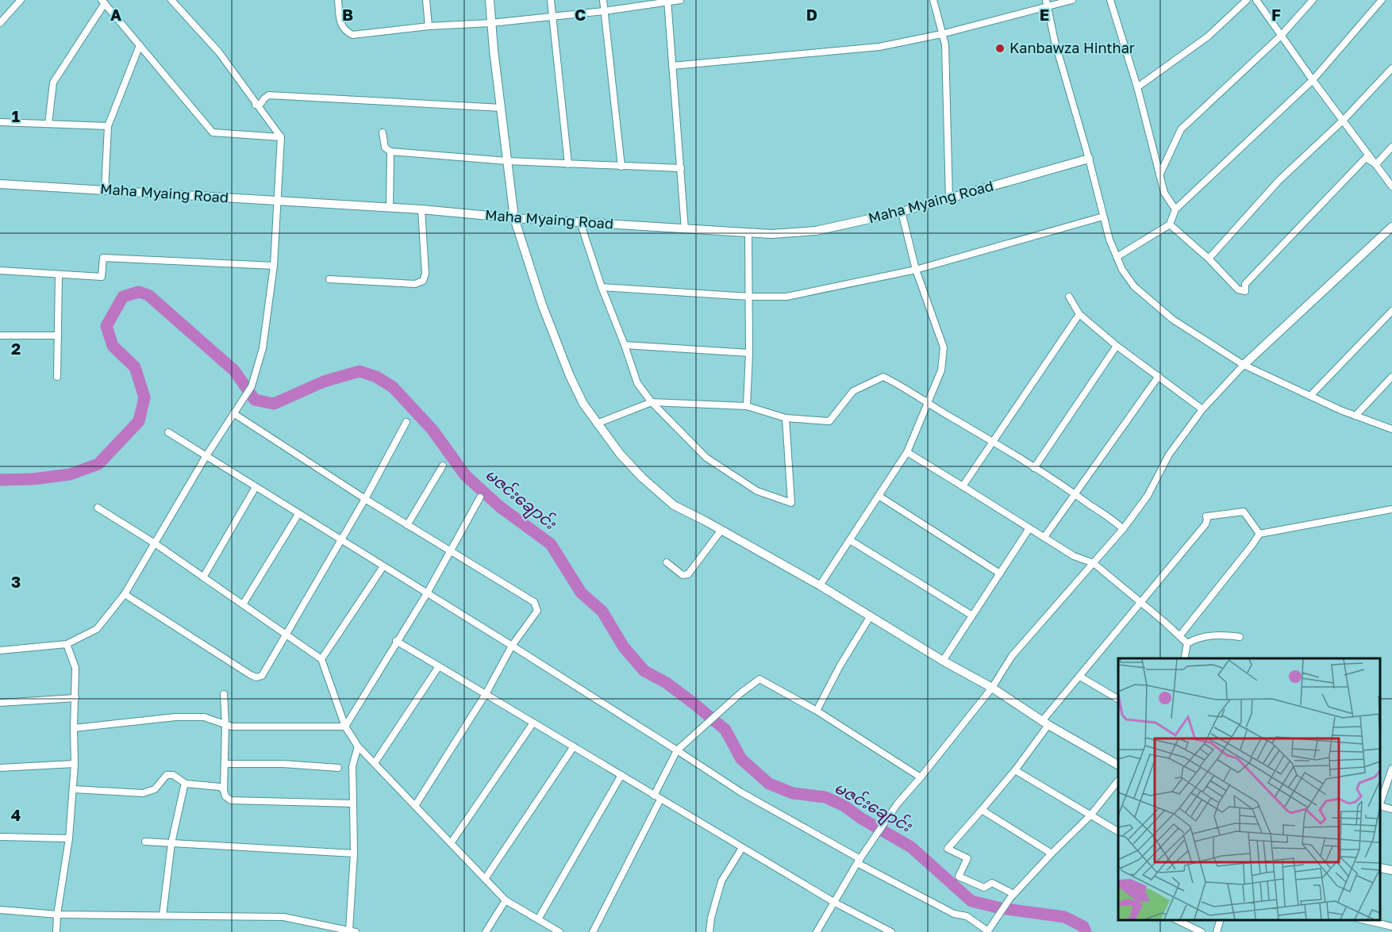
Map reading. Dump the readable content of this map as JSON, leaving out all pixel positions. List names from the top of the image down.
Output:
{
  "streets": {
    "street": ["Maha Myaing Road"]
  },
  "water": ["မဇင်းချောင်း"],
  "places": ["Kanbawza Hinthar"],
  "grid": {
    "columns": [
      "A",
      "B",
      "C",
      "D",
      "E",
      "F"
    ],
    "rows": [
      "1",
      "2",
      "3",
      "4"
    ]
  }
}
